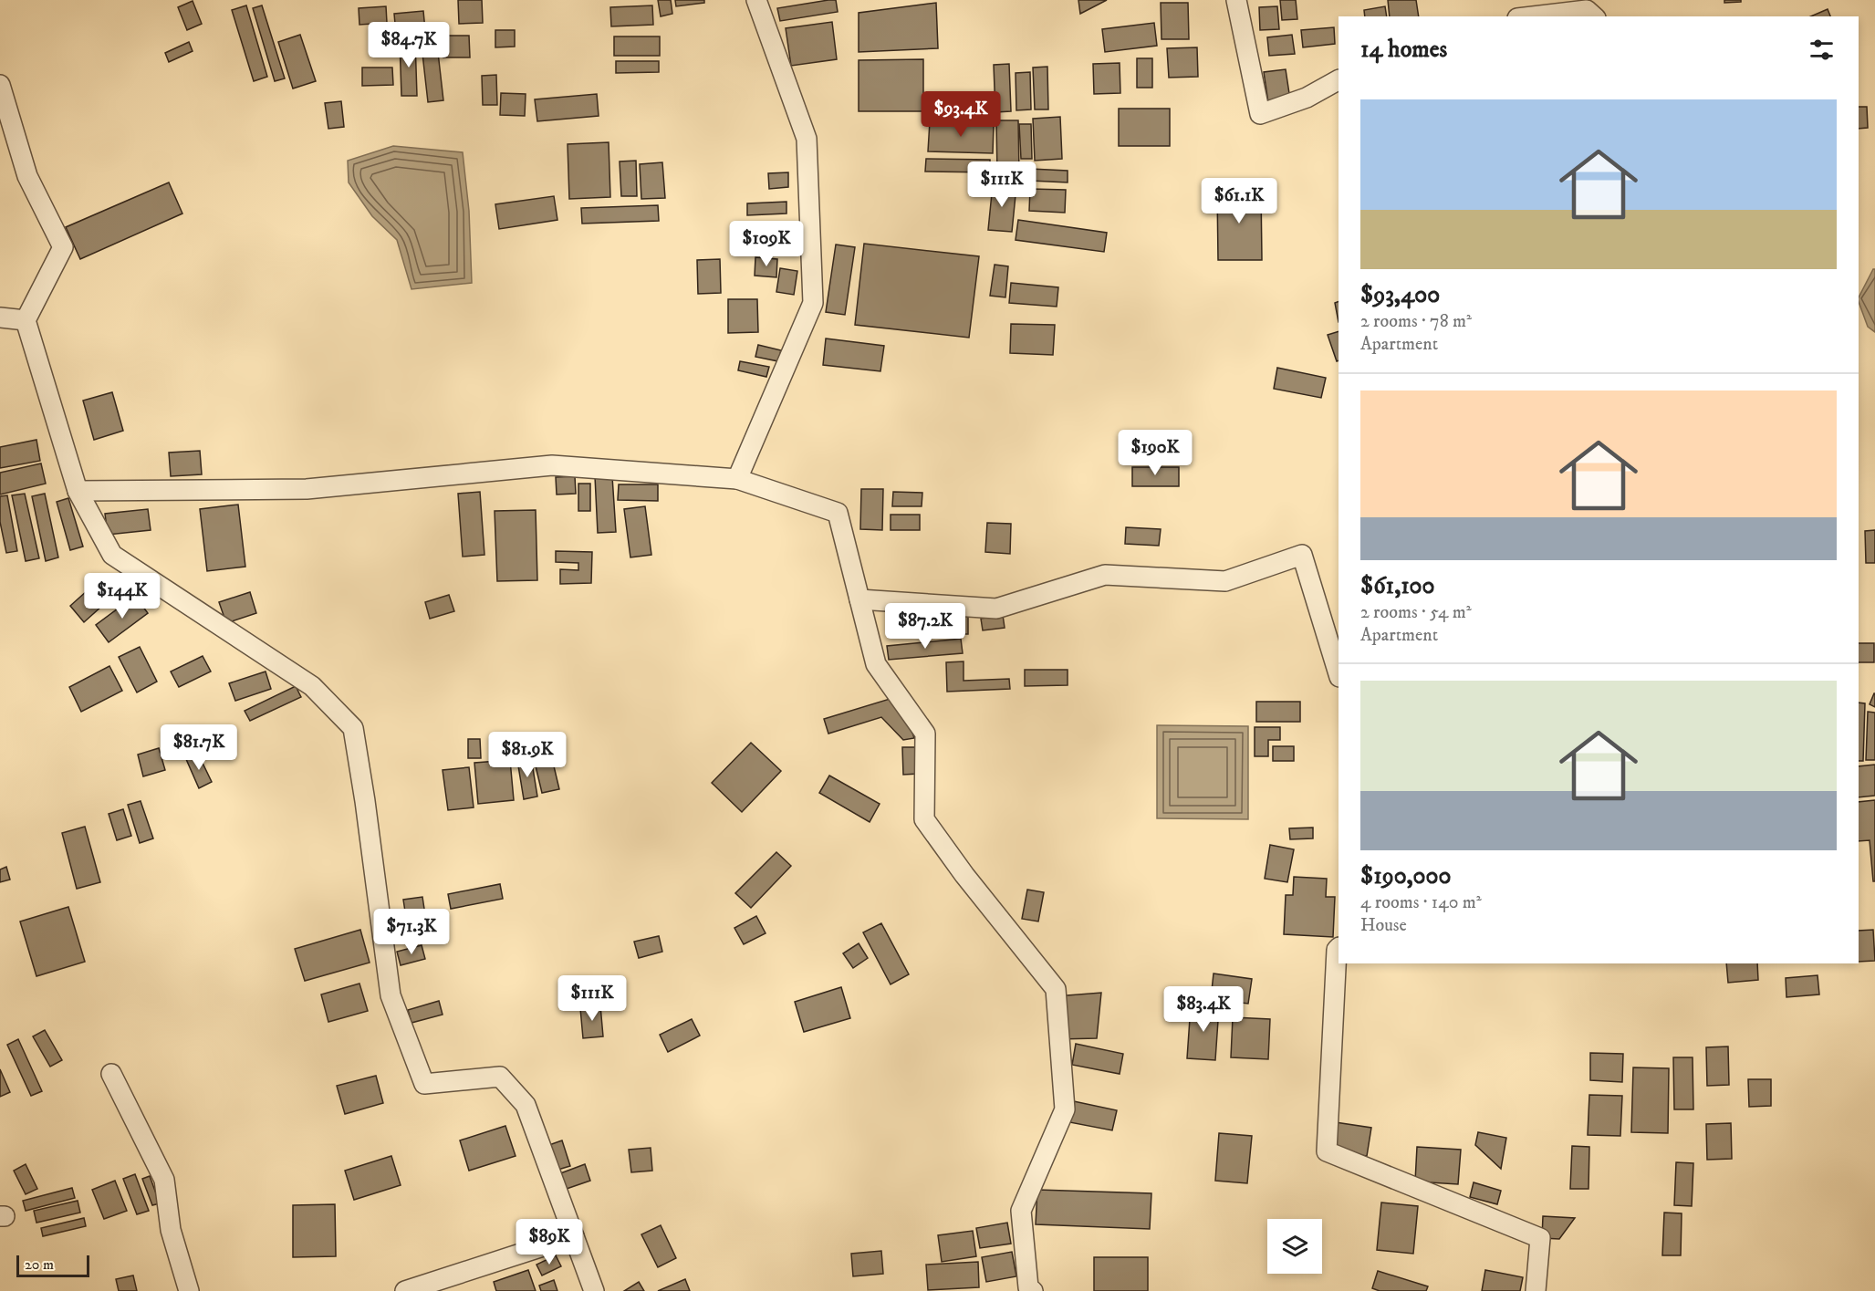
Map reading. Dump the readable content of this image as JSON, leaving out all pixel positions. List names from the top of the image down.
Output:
{
  "scale_bar": "20 m",
  "page": {
    "heading": "14 homes",
    "price": [
      "$84.7K",
      "$93.4K",
      "$111K",
      "$61.1K",
      "$109K",
      "$190K",
      "$144K",
      "$87.2K",
      "$81.7K",
      "$81.9K",
      "$71.3K",
      "$111K",
      "$83.4K",
      "$89K"
    ],
    "list": [
      {
        "name": "$93,400",
        "note": "2 rooms · 78 m² · Apartment"
      },
      {
        "name": "$61,100",
        "note": "2 rooms · 54 m² · Apartment"
      },
      {
        "name": "$190,000",
        "note": "4 rooms · 140 m² · House"
      }
    ],
    "scale": "20 m"
  }
}
